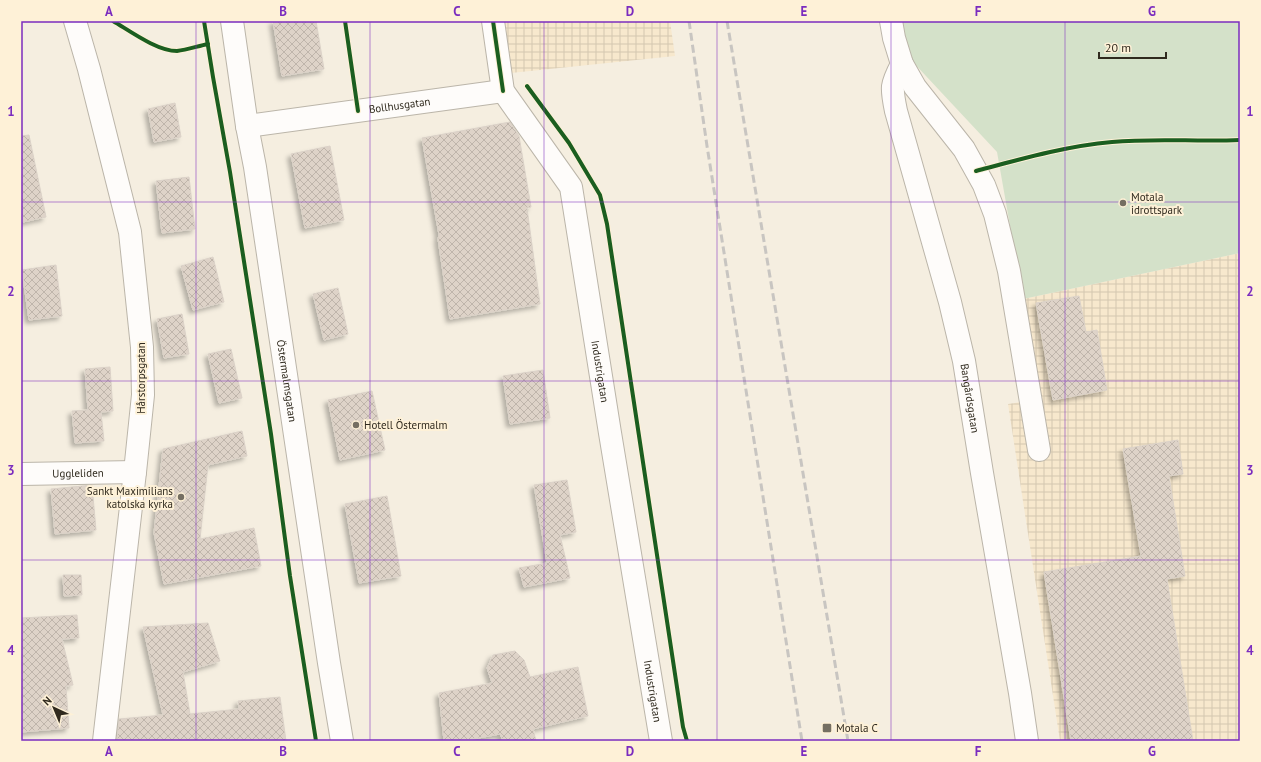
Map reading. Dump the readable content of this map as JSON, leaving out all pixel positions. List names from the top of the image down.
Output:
{
  "streets": {
    "street": [
      "Bollhusgatan",
      "Industrigatan",
      "Hårstorpsgatan",
      "Östermalmsgatan",
      "Bangårdsgatan",
      "Uggleliden"
    ]
  },
  "crossings": [
    ["Bollhusgatan", "Industrigatan"],
    ["Bollhusgatan", "Östermalmsgatan"],
    ["Hårstorpsgatan", "Uggleliden"]
  ],
  "places": {
    "other": ["Motala idrottspark", "Hotell Östermalm", "Sankt Maximilians katolska kyrka"],
    "transit": ["Motala C"]
  },
  "scale_bar": "20 m",
  "north": "top left",
  "grid": {
    "columns": [
      "A",
      "B",
      "C",
      "D",
      "E",
      "F",
      "G"
    ],
    "rows": [
      "1",
      "2",
      "3",
      "4"
    ]
  }
}
